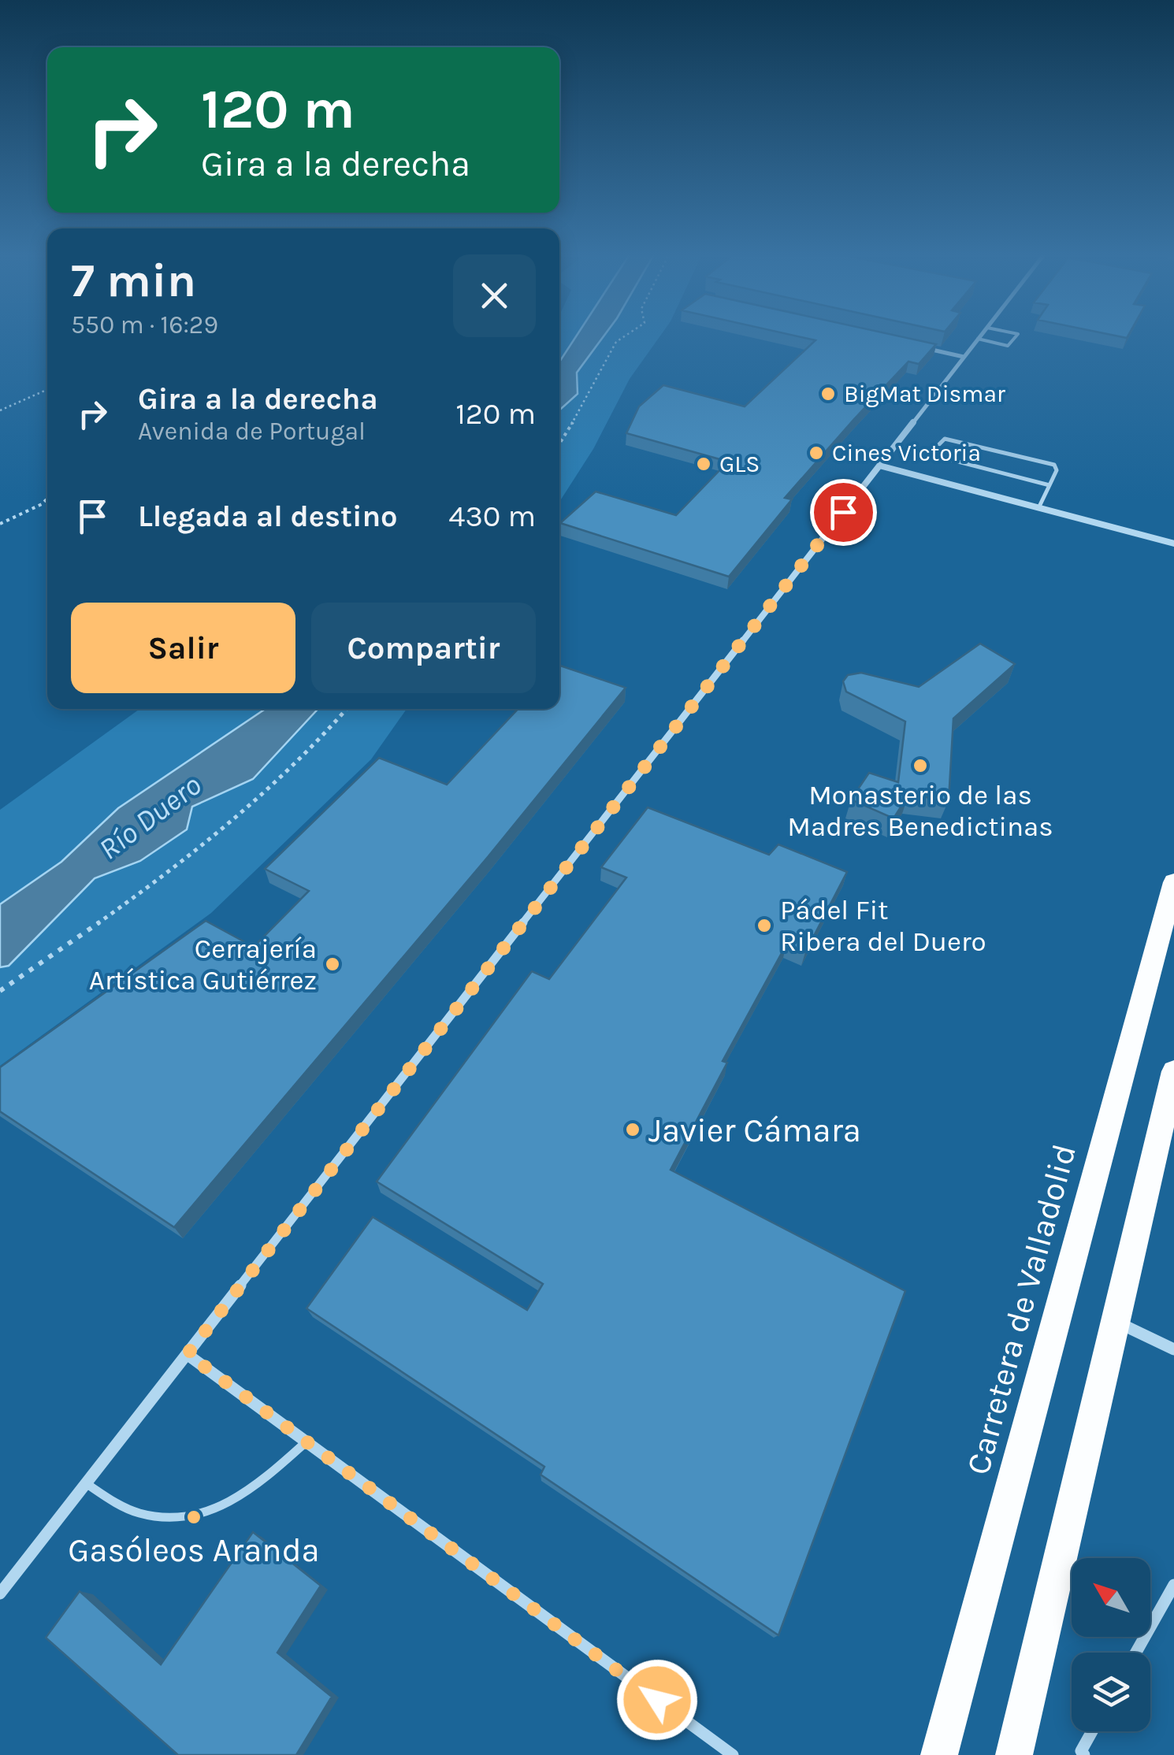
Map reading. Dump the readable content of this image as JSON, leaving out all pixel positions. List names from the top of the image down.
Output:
{
  "streets": {
    "highway": ["Carretera de Valladolid"]
  },
  "water": ["Río Duero"],
  "places": [
    "BigMat Dismar",
    "Cines Victoria",
    "GLS",
    "Monasterio de las Madres Benedictinas",
    "Pádel Fit Ribera del Duero",
    "Cerrajería Artística Gutiérrez",
    "Javier Cámara",
    "Gasóleos Aranda"
  ],
  "north": "top left",
  "page": {
    "turn": ["120 m", "Gira a la derecha"],
    "heading": ["7 min", "550 m · 16:29"],
    "list": [
      {
        "name": "Gira a la derecha",
        "note": "Avenida de Portugal",
        "value": "120 m"
      },
      {
        "name": "Llegada al destino",
        "value": "430 m"
      }
    ],
    "buttons": ["Salir", "Compartir"]
  }
}
